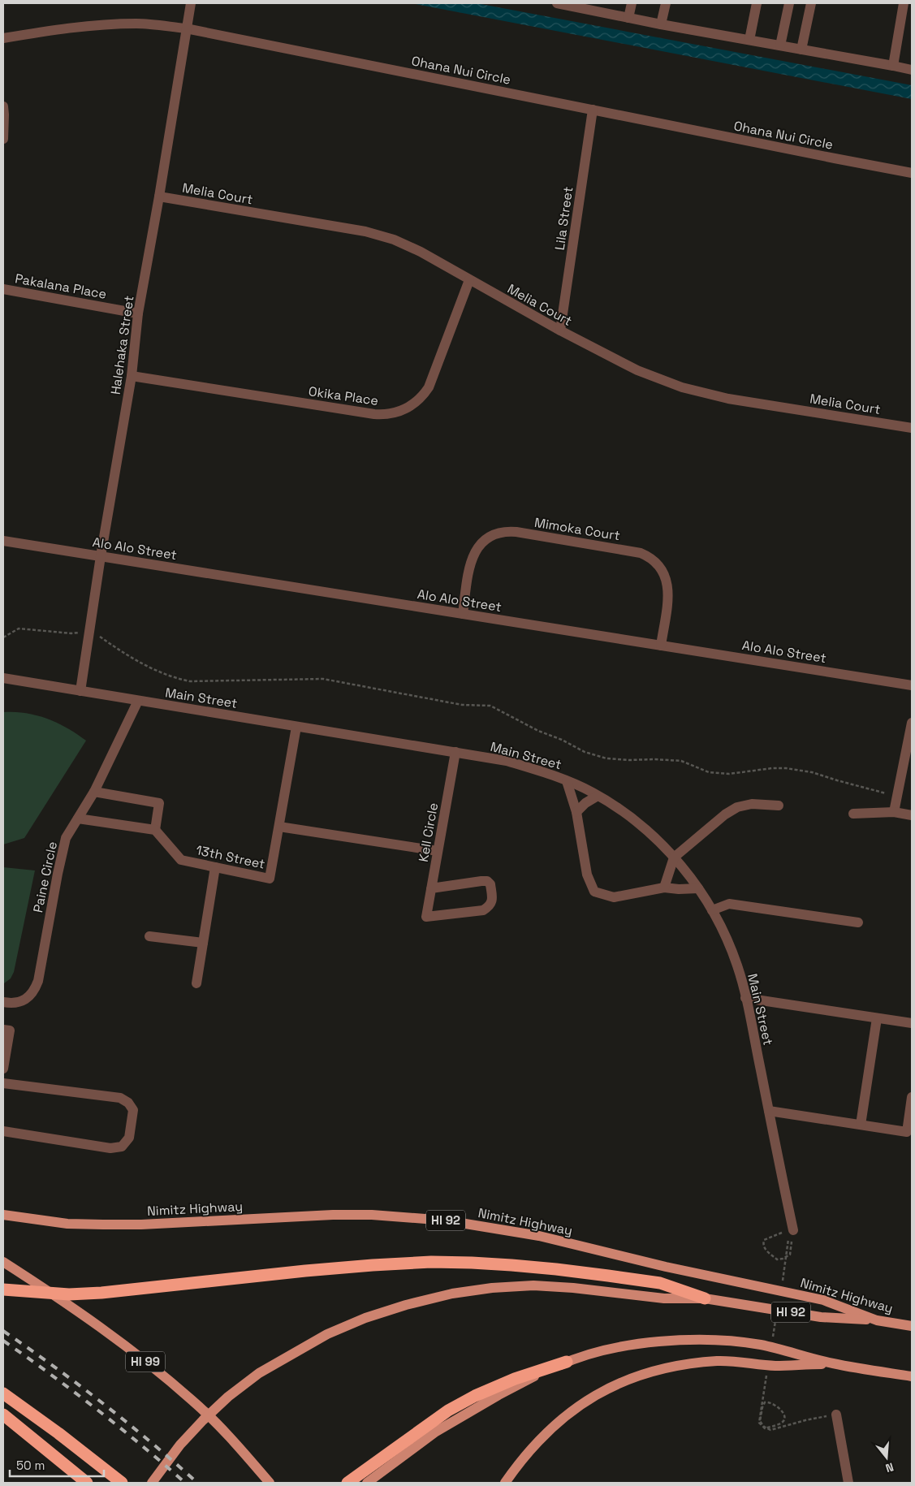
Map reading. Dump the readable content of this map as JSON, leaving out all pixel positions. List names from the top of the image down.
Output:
{
  "streets": {
    "main road": ["Nimitz Highway", "HI 92", "HI 99"],
    "street": [
      "Ohana Nui Circle",
      "Melia Court",
      "Lila Street",
      "Pakalana Place",
      "Halehaka Street",
      "Okika Place",
      "Mimoka Court",
      "Alo Alo Street",
      "Main Street",
      "Kell Circle",
      "13th Street",
      "Paine Circle"
    ]
  },
  "crossings": [
    ["Ohana Nui Circle", "Lila Street"],
    ["Ohana Nui Circle", "Halehaka Street"],
    ["Melia Court", "Lila Street"],
    ["Melia Court", "Halehaka Street"],
    ["Melia Court", "Okika Place"],
    ["Pakalana Place", "Halehaka Street"],
    ["Halehaka Street", "Okika Place"],
    ["Halehaka Street", "Alo Alo Street"],
    ["Halehaka Street", "Main Street"],
    ["Mimoka Court", "Alo Alo Street"],
    ["Main Street", "Kell Circle"],
    ["Main Street", "Paine Circle"],
    ["Nimitz Highway", "HI 92"]
  ],
  "scale_bar": "50 m",
  "north": "bottom"
}
